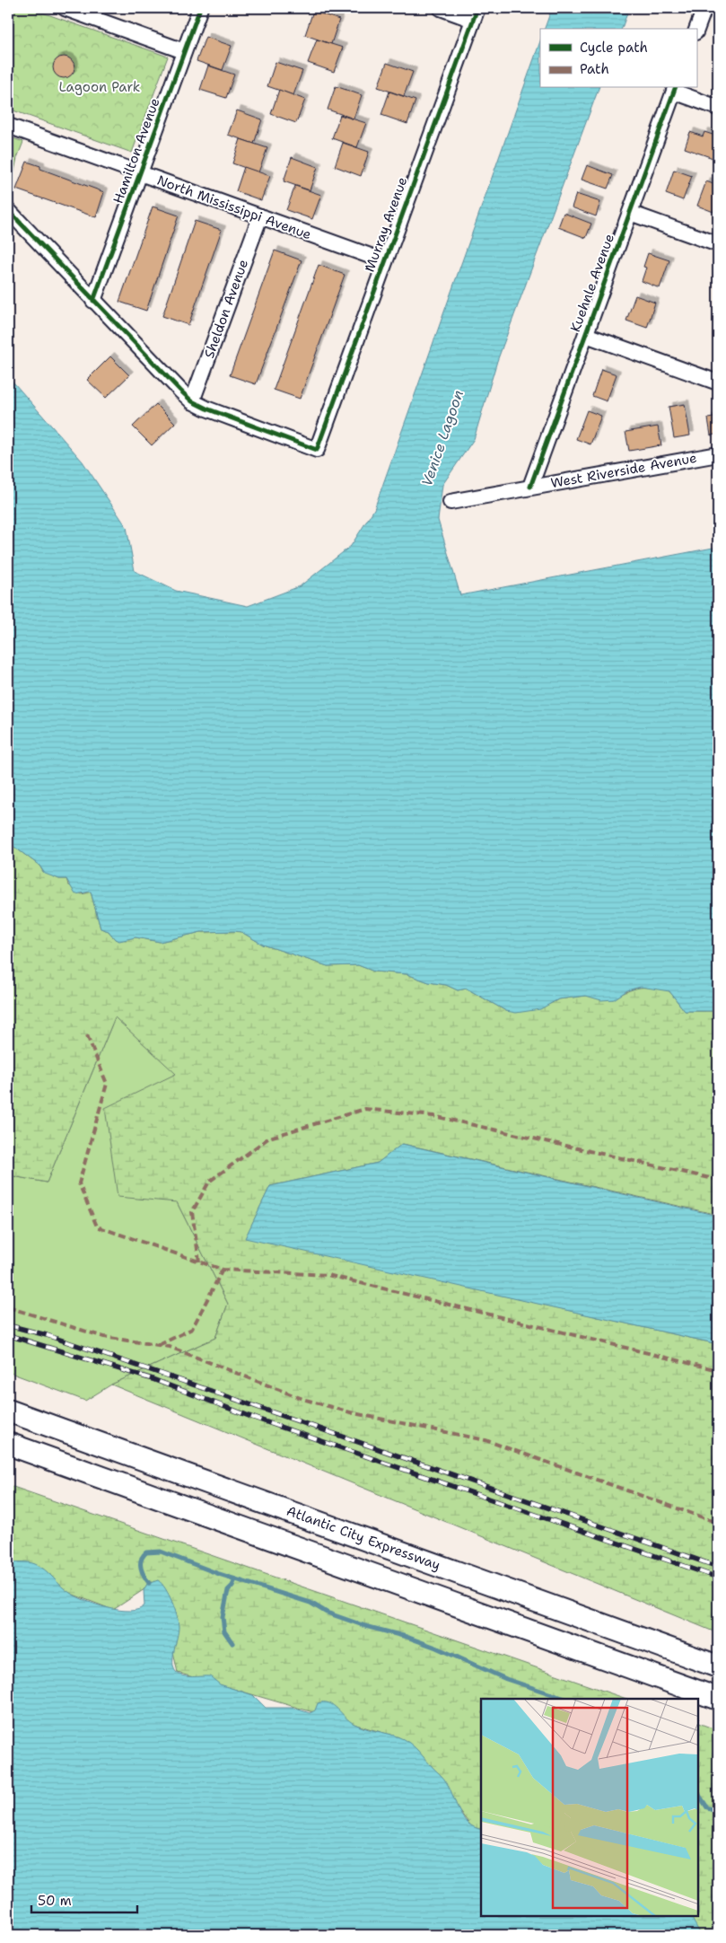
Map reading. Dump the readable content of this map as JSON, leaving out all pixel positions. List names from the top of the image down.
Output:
{
  "streets": {
    "highway": ["Atlantic City Expressway"],
    "street": [
      "Hamilton Avenue",
      "North Mississippi Avenue",
      "Murray Avenue",
      "Kuehnle Avenue",
      "Sheldon Avenue",
      "West Riverside Avenue"
    ]
  },
  "crossings": [
    ["Hamilton Avenue", "North Mississippi Avenue"],
    ["North Mississippi Avenue", "Murray Avenue"],
    ["North Mississippi Avenue", "Sheldon Avenue"],
    ["Murray Avenue", "Sheldon Avenue"],
    ["Kuehnle Avenue", "West Riverside Avenue"]
  ],
  "water": ["Venice Lagoon"],
  "parks": ["Lagoon Park"],
  "legend": ["Cycle path", "Path"],
  "scale_bar": "50 m"
}
